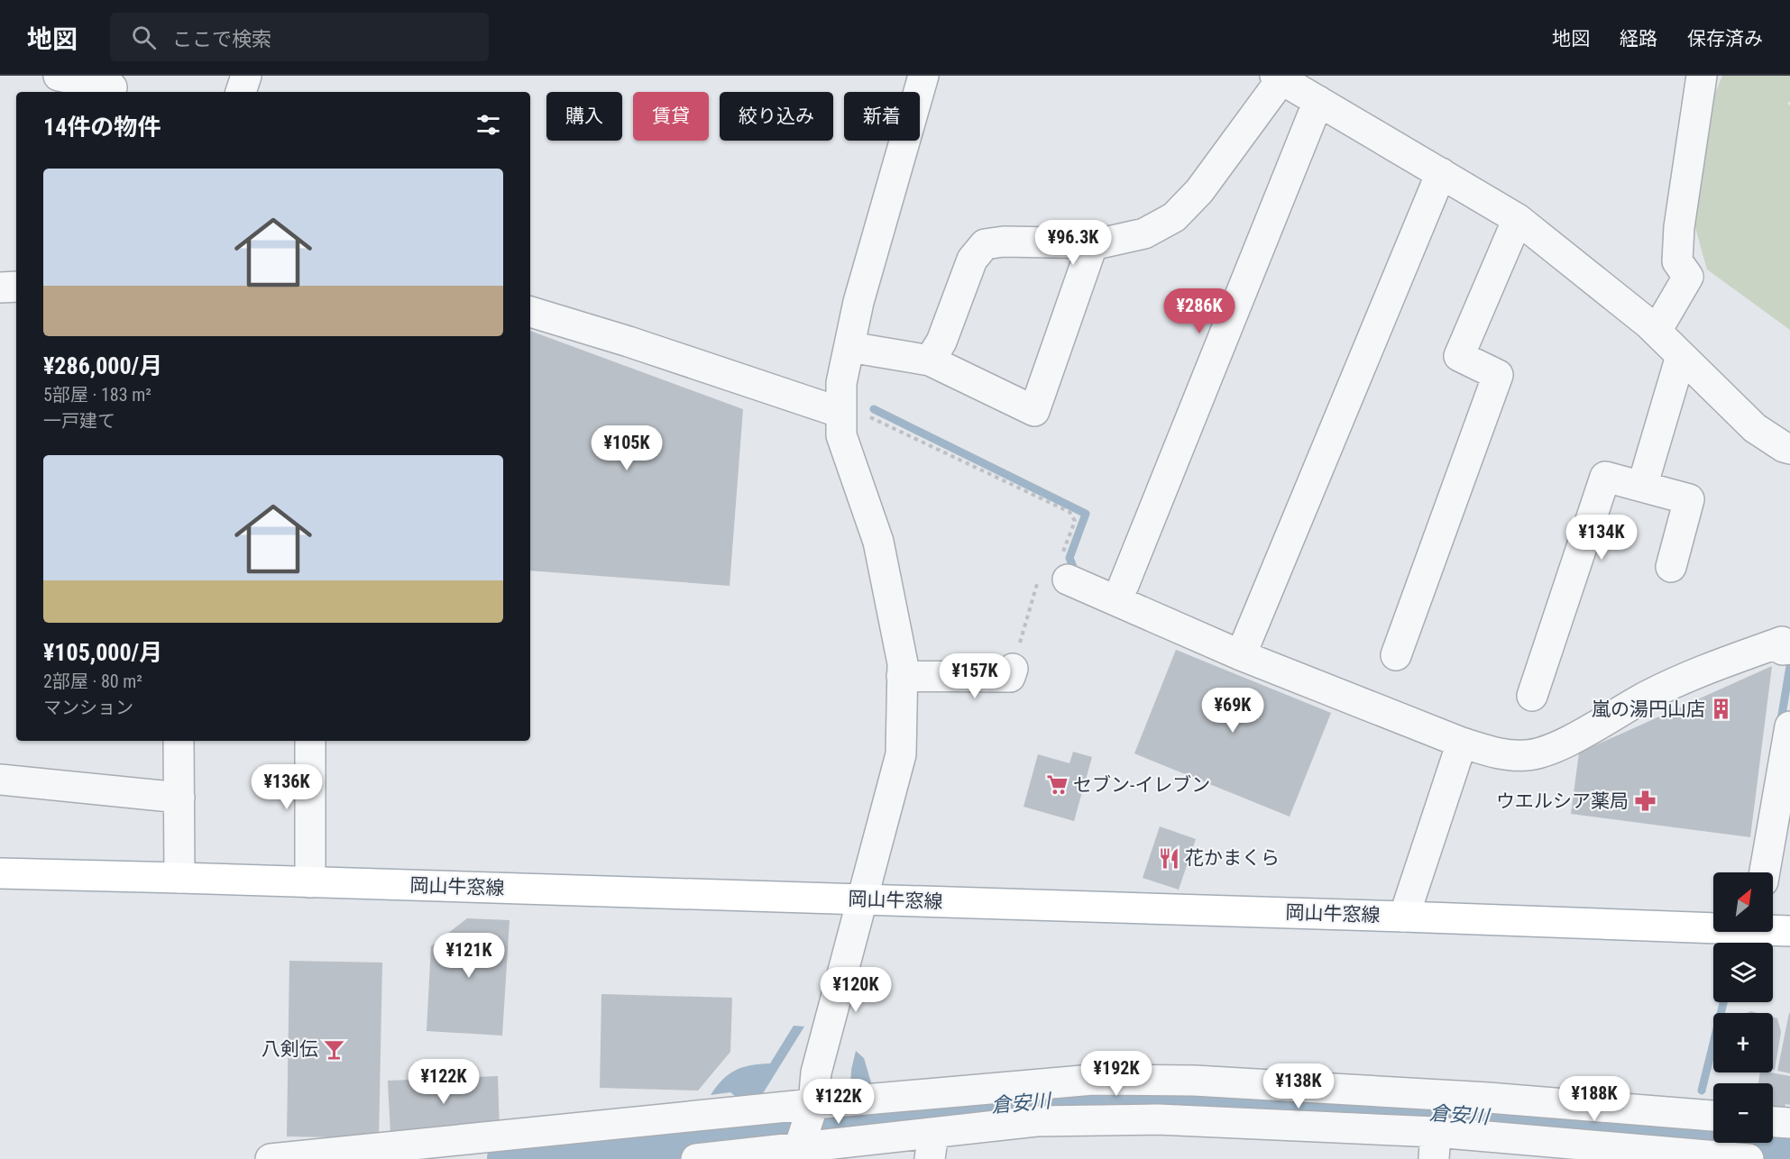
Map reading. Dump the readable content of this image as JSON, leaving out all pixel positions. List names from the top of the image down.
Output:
{
  "streets": {
    "main road": ["岡山牛窓線"]
  },
  "water": ["倉安川"],
  "places": {
    "building": ["嵐の湯円山店"],
    "supermarket": ["セブン-イレブン"],
    "pharmacy": ["ウエルシア薬局"],
    "restaurant": ["花かまくら"],
    "bar": ["八剣伝"]
  },
  "north": "top right",
  "page": {
    "header": "地図",
    "search": "ここで検索",
    "nav": ["地図", "経路", "保存済み"],
    "chip": [
      "購入",
      "賃貸",
      "絞り込み",
      "新着"
    ],
    "heading": "14件の物件",
    "list": [
      {
        "name": "¥286,000/月",
        "note": "5部屋 · 183 m² · 一戸建て"
      },
      {
        "name": "¥105,000/月",
        "note": "2部屋 · 80 m² · マンション"
      }
    ],
    "price": [
      "¥96.3K",
      "¥286K",
      "¥105K",
      "¥134K",
      "¥157K",
      "¥69K",
      "¥136K",
      "¥121K",
      "¥120K",
      "¥192K",
      "¥122K",
      "¥138K",
      "¥188K",
      "¥122K"
    ],
    "map_buttons": ["+", "−"]
  }
}
